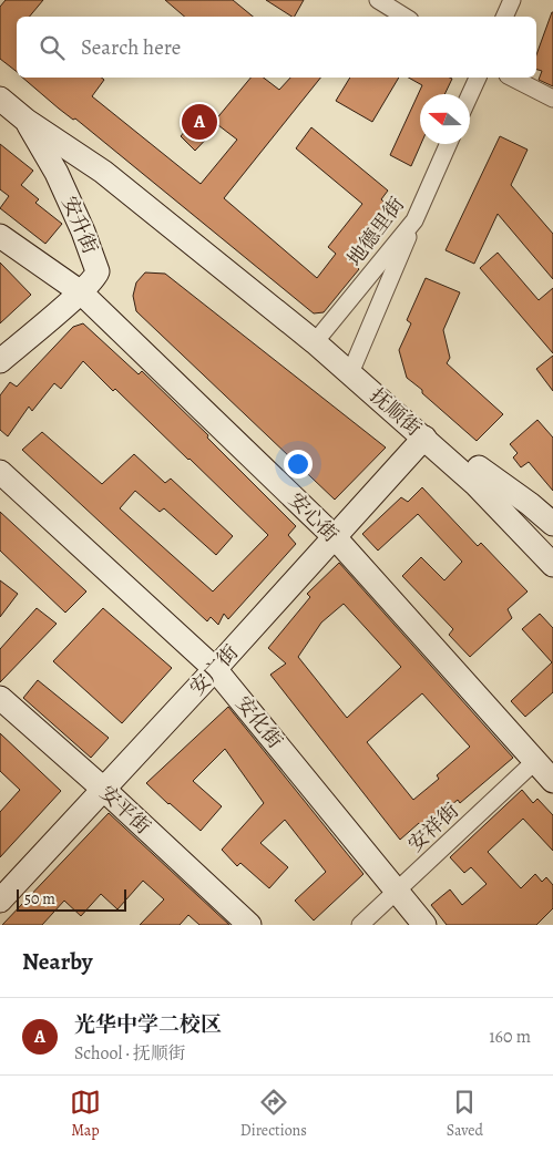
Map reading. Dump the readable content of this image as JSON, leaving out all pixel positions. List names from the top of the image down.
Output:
{
  "streets": {
    "street": [
      "安升街",
      "地德里街",
      "抚顺街",
      "安心街",
      "安广街",
      "安化街",
      "安平街",
      "安祥街"
    ]
  },
  "crossings": [
    ["安升街", "安心街"],
    ["抚顺街", "安广街"],
    ["安心街", "安广街"],
    ["安心街", "安祥街"],
    ["安广街", "安化街"],
    ["安广街", "安平街"],
    ["安化街", "安祥街"]
  ],
  "scale_bar": "50 m",
  "north": "left",
  "page": {
    "search": "Search here",
    "pins": "A",
    "scale": "50 m",
    "heading": "Nearby",
    "list": [
      {
        "mark": "A",
        "name": "光华中学二校区",
        "note": "School · 抚顺街",
        "value": "160 m"
      }
    ],
    "nav": ["Map", "Directions", "Saved"]
  }
}
